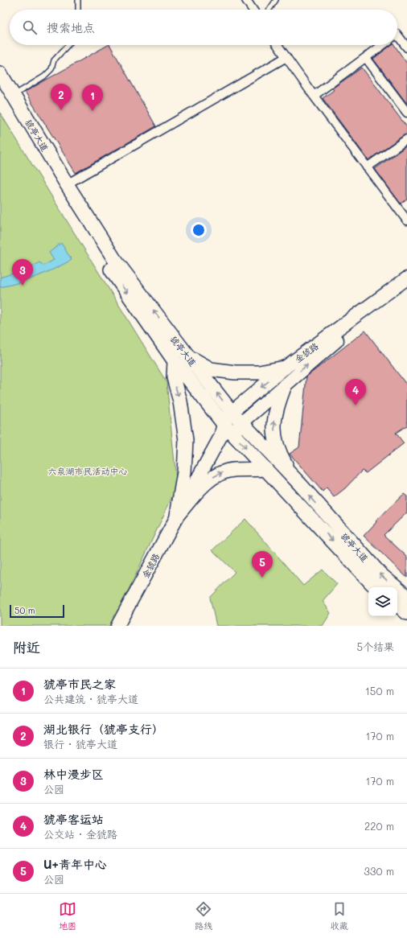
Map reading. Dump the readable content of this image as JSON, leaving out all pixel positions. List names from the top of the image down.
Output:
{
  "streets": {
    "highway": ["猇亭大道"],
    "main road": ["金猇路"]
  },
  "crossings": [
    ["猇亭大道", "金猇路"]
  ],
  "parks": ["六泉湖市民活动中心"],
  "scale_bar": "50 m",
  "page": {
    "search": "搜索地点",
    "pins": [
      "2",
      "1",
      "3",
      "4",
      "5"
    ],
    "scale": "50 m",
    "heading": ["附近", "5个结果"],
    "list": [
      {
        "mark": "1",
        "name": "猇亭市民之家",
        "note": "公共建筑 · 猇亭大道",
        "value": "150 m"
      },
      {
        "mark": "2",
        "name": "湖北银行（猇亭支行）",
        "note": "银行 · 猇亭大道",
        "value": "170 m"
      },
      {
        "mark": "3",
        "name": "林中漫步区",
        "note": "公园",
        "value": "170 m"
      },
      {
        "mark": "4",
        "name": "猇亭客运站",
        "note": "公交站 · 金猇路",
        "value": "220 m"
      },
      {
        "mark": "5",
        "name": "U+青年中心",
        "note": "公园",
        "value": "330 m"
      }
    ],
    "nav": ["地图", "路线", "收藏"]
  }
}
